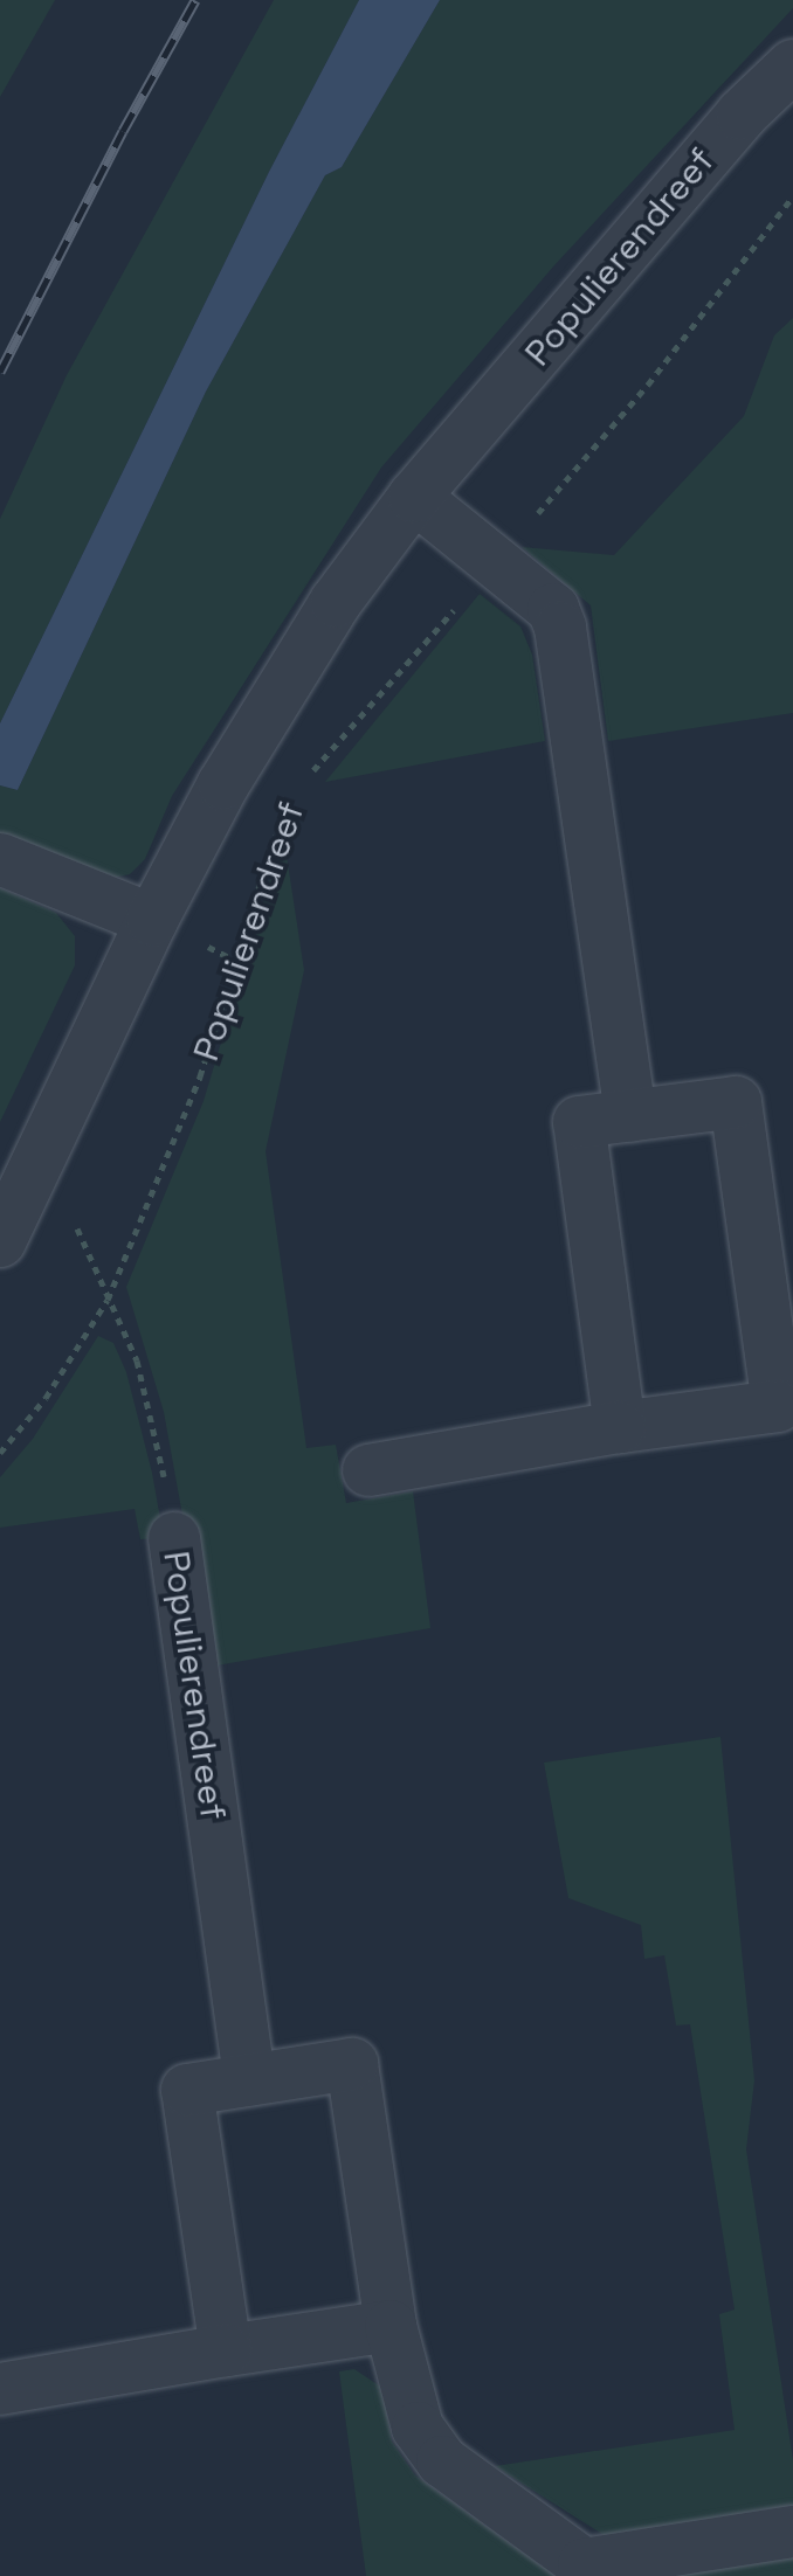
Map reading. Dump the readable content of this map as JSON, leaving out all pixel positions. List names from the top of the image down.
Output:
{
  "streets": {
    "street": ["Populierendreef"]
  }
}
